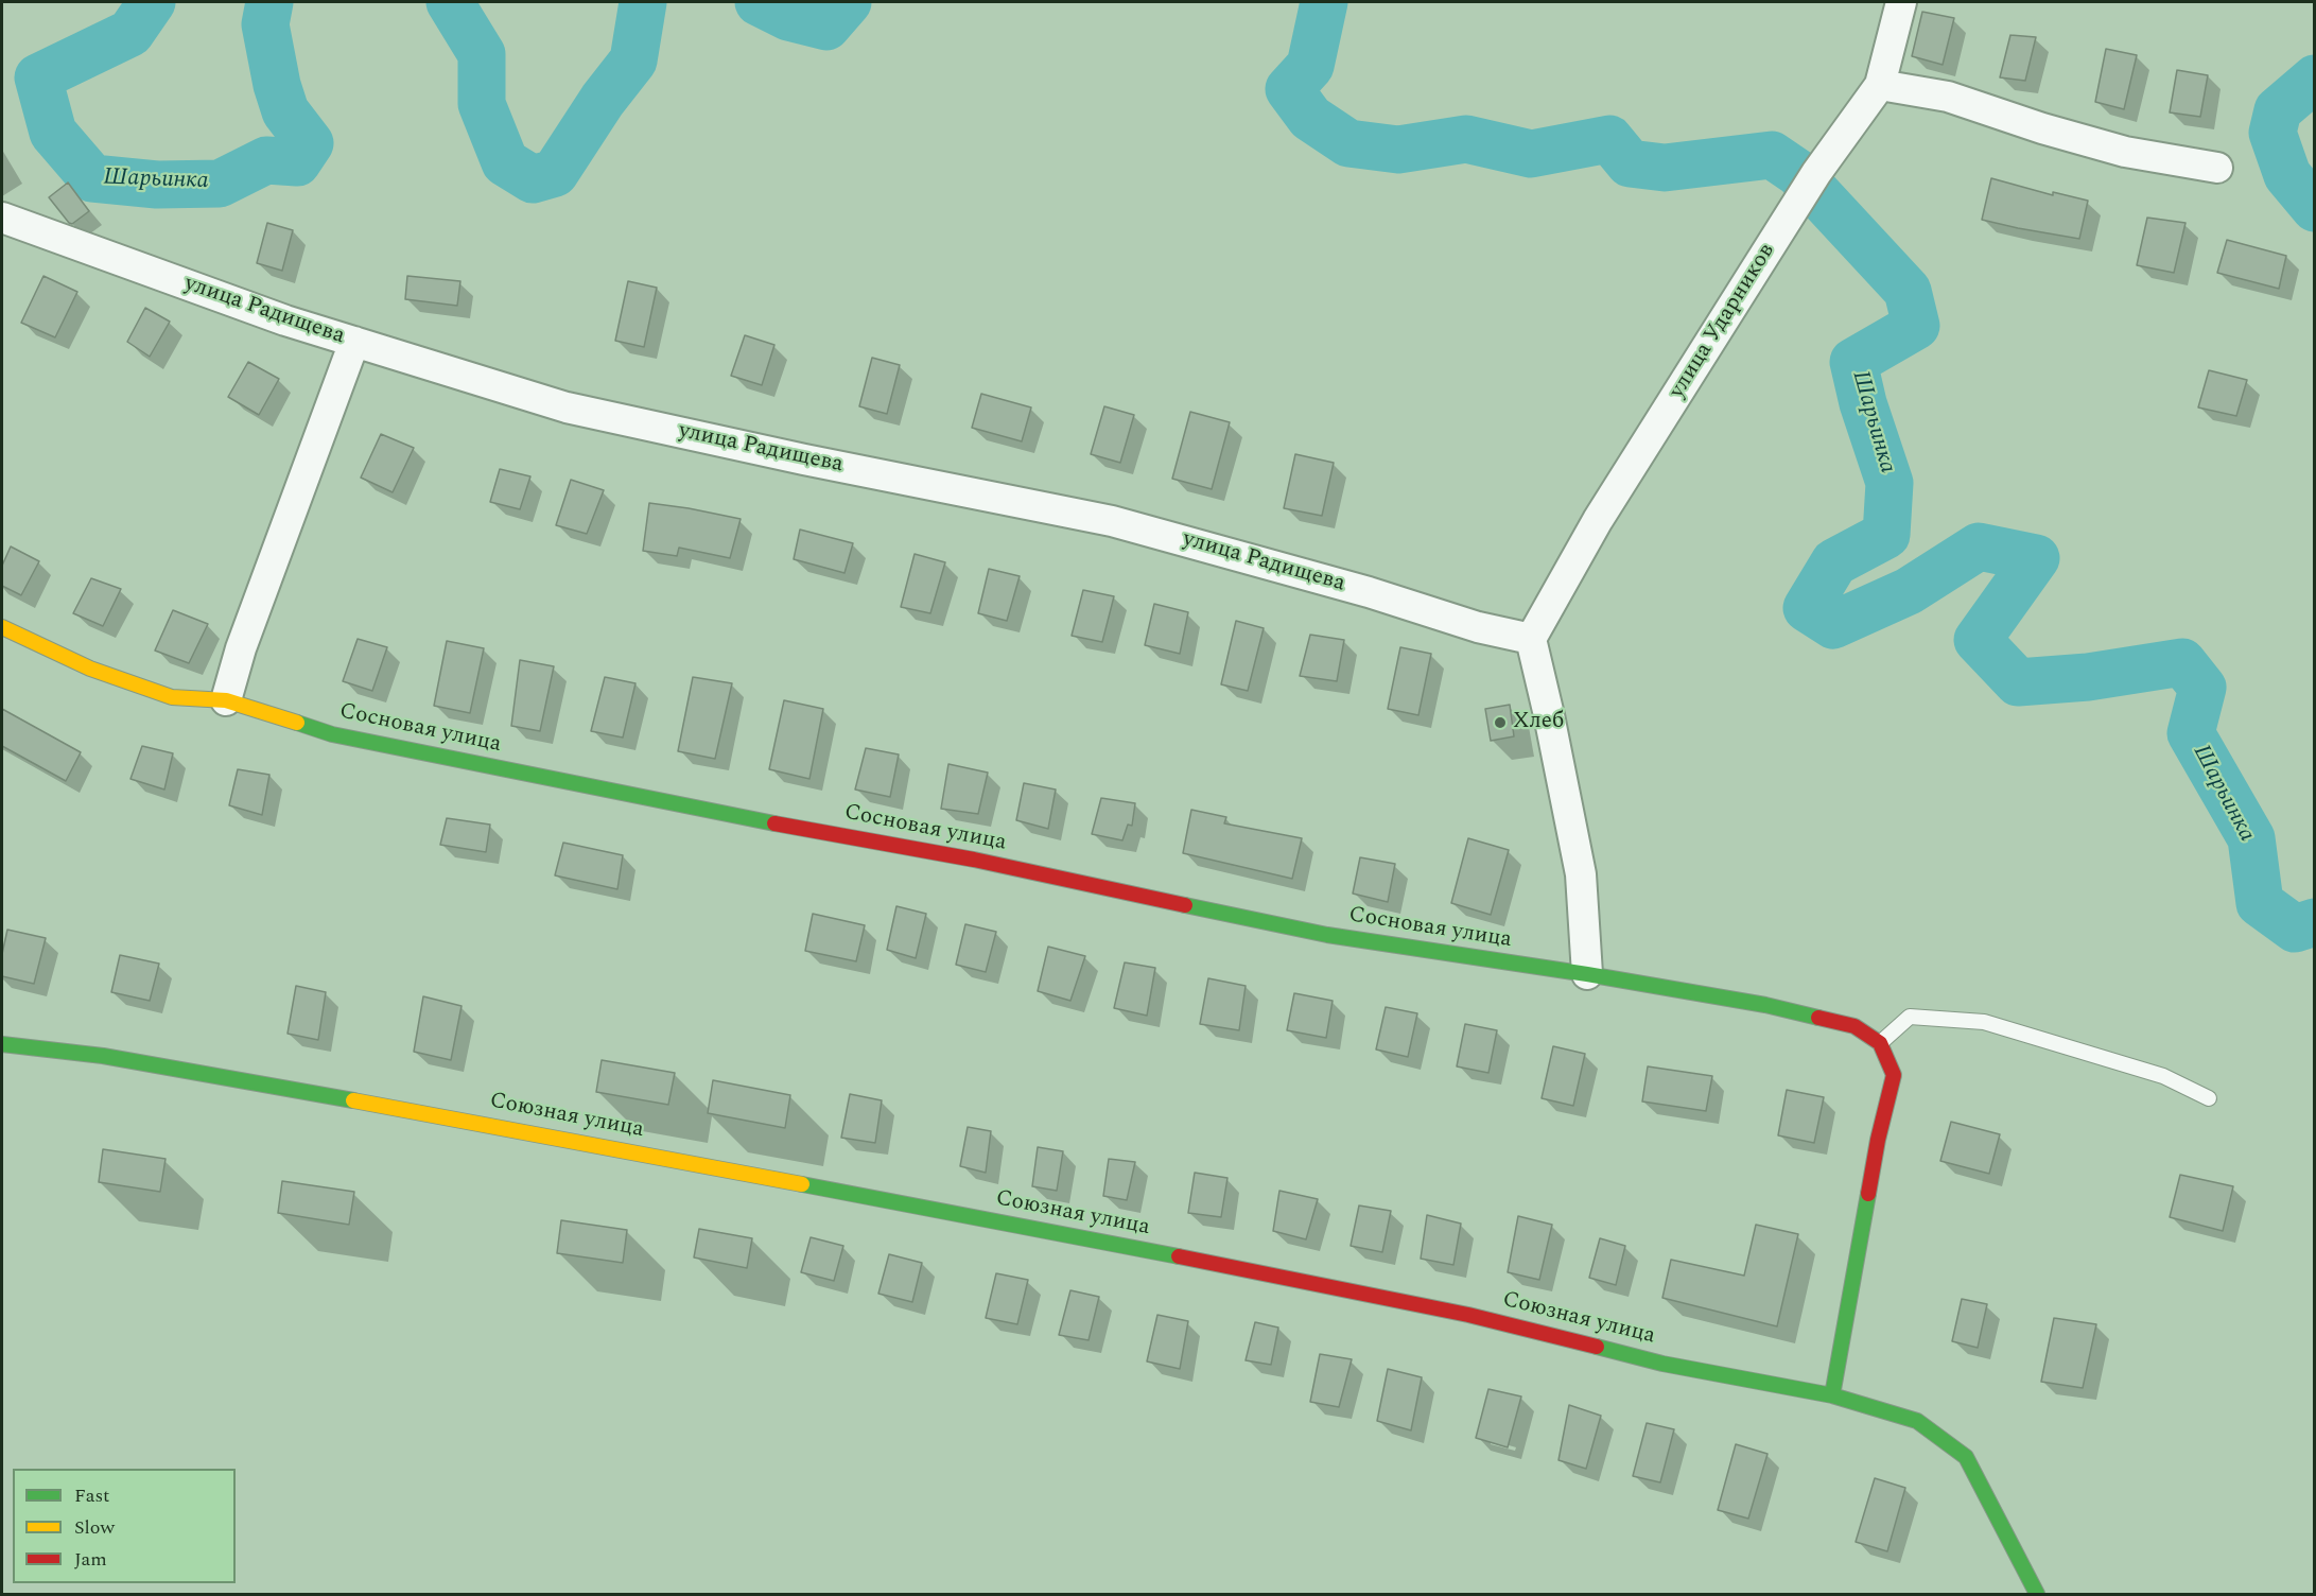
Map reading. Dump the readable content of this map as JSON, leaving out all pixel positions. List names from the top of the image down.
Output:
{
  "streets": {
    "street": [
      "улица Радищева",
      "улица Ударников",
      "Сосновая улица",
      "Союзная улица"
    ]
  },
  "crossings": [
    ["улица Радищева", "улица Ударников"]
  ],
  "water": ["Шарьинка"],
  "places": ["Хлеб"],
  "legend": ["Fast", "Slow", "Jam"]
}
